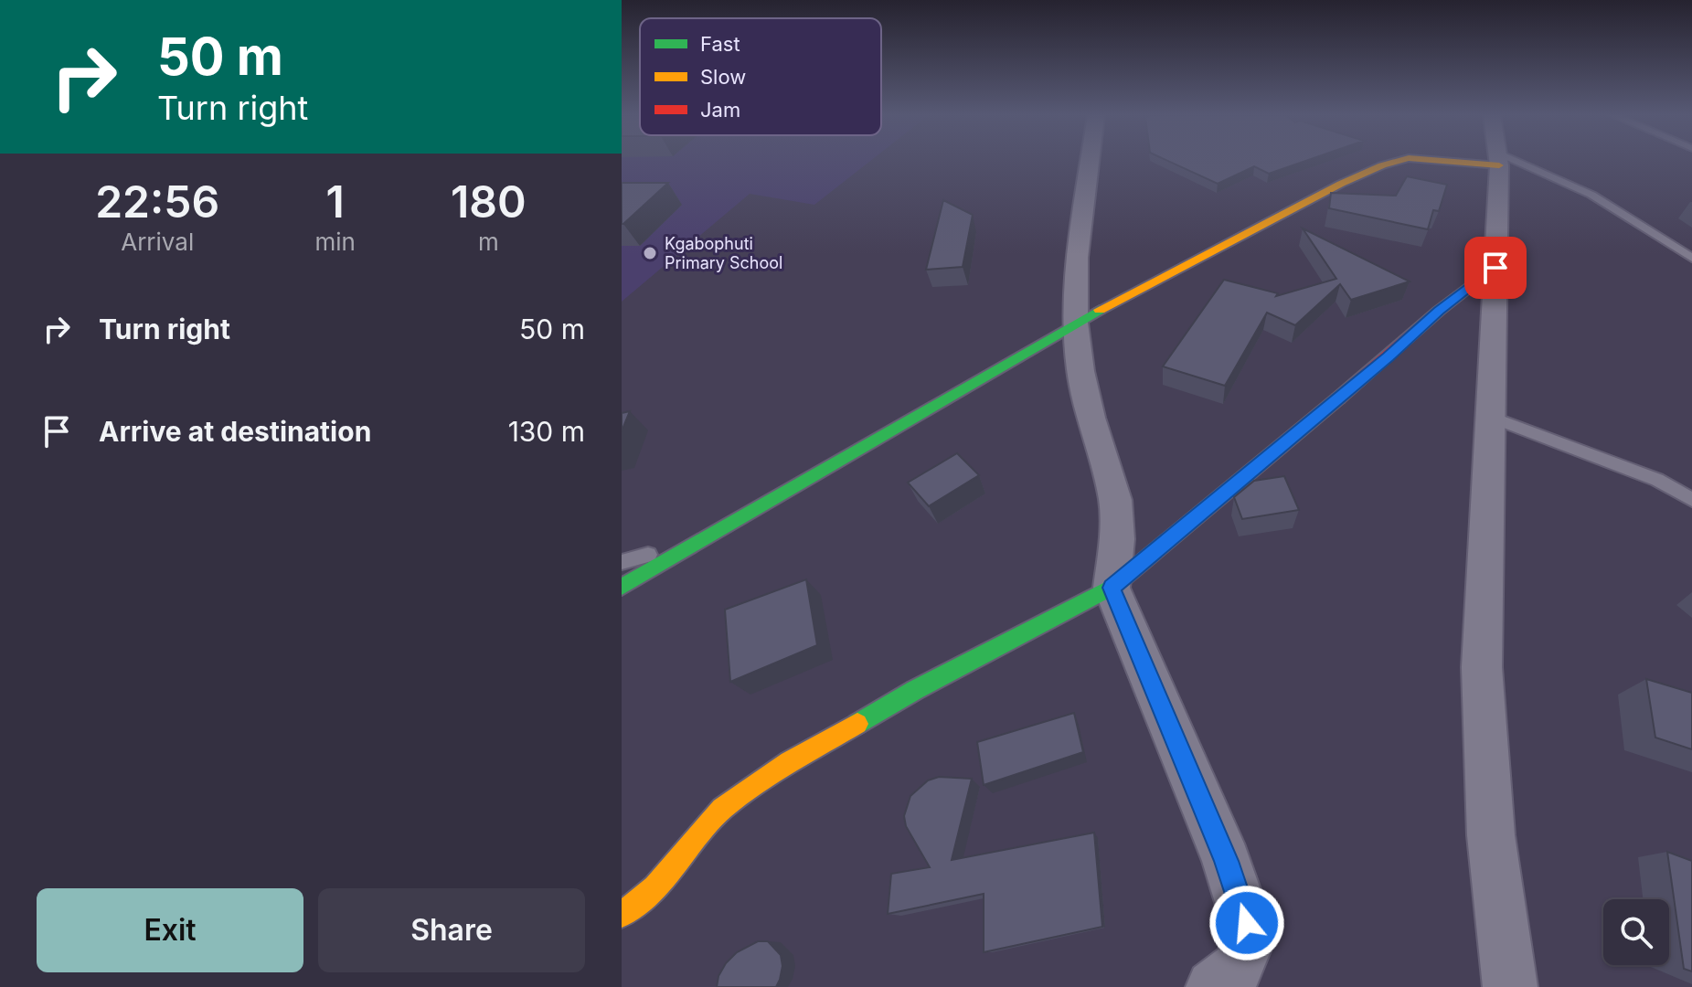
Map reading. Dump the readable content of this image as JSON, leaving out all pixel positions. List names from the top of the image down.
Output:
{
  "places": ["Kgabophuti Primary School"],
  "legend": ["Fast", "Slow", "Jam"],
  "page": {
    "turn": ["50 m", "Turn right"],
    "eta": [
      "22:56",
      "Arrival",
      "1",
      "min",
      "180",
      "m"
    ],
    "list": [
      {
        "name": "Turn right",
        "value": "50 m"
      },
      {
        "name": "Arrive at destination",
        "value": "130 m"
      }
    ],
    "buttons": ["Exit", "Share"]
  }
}
